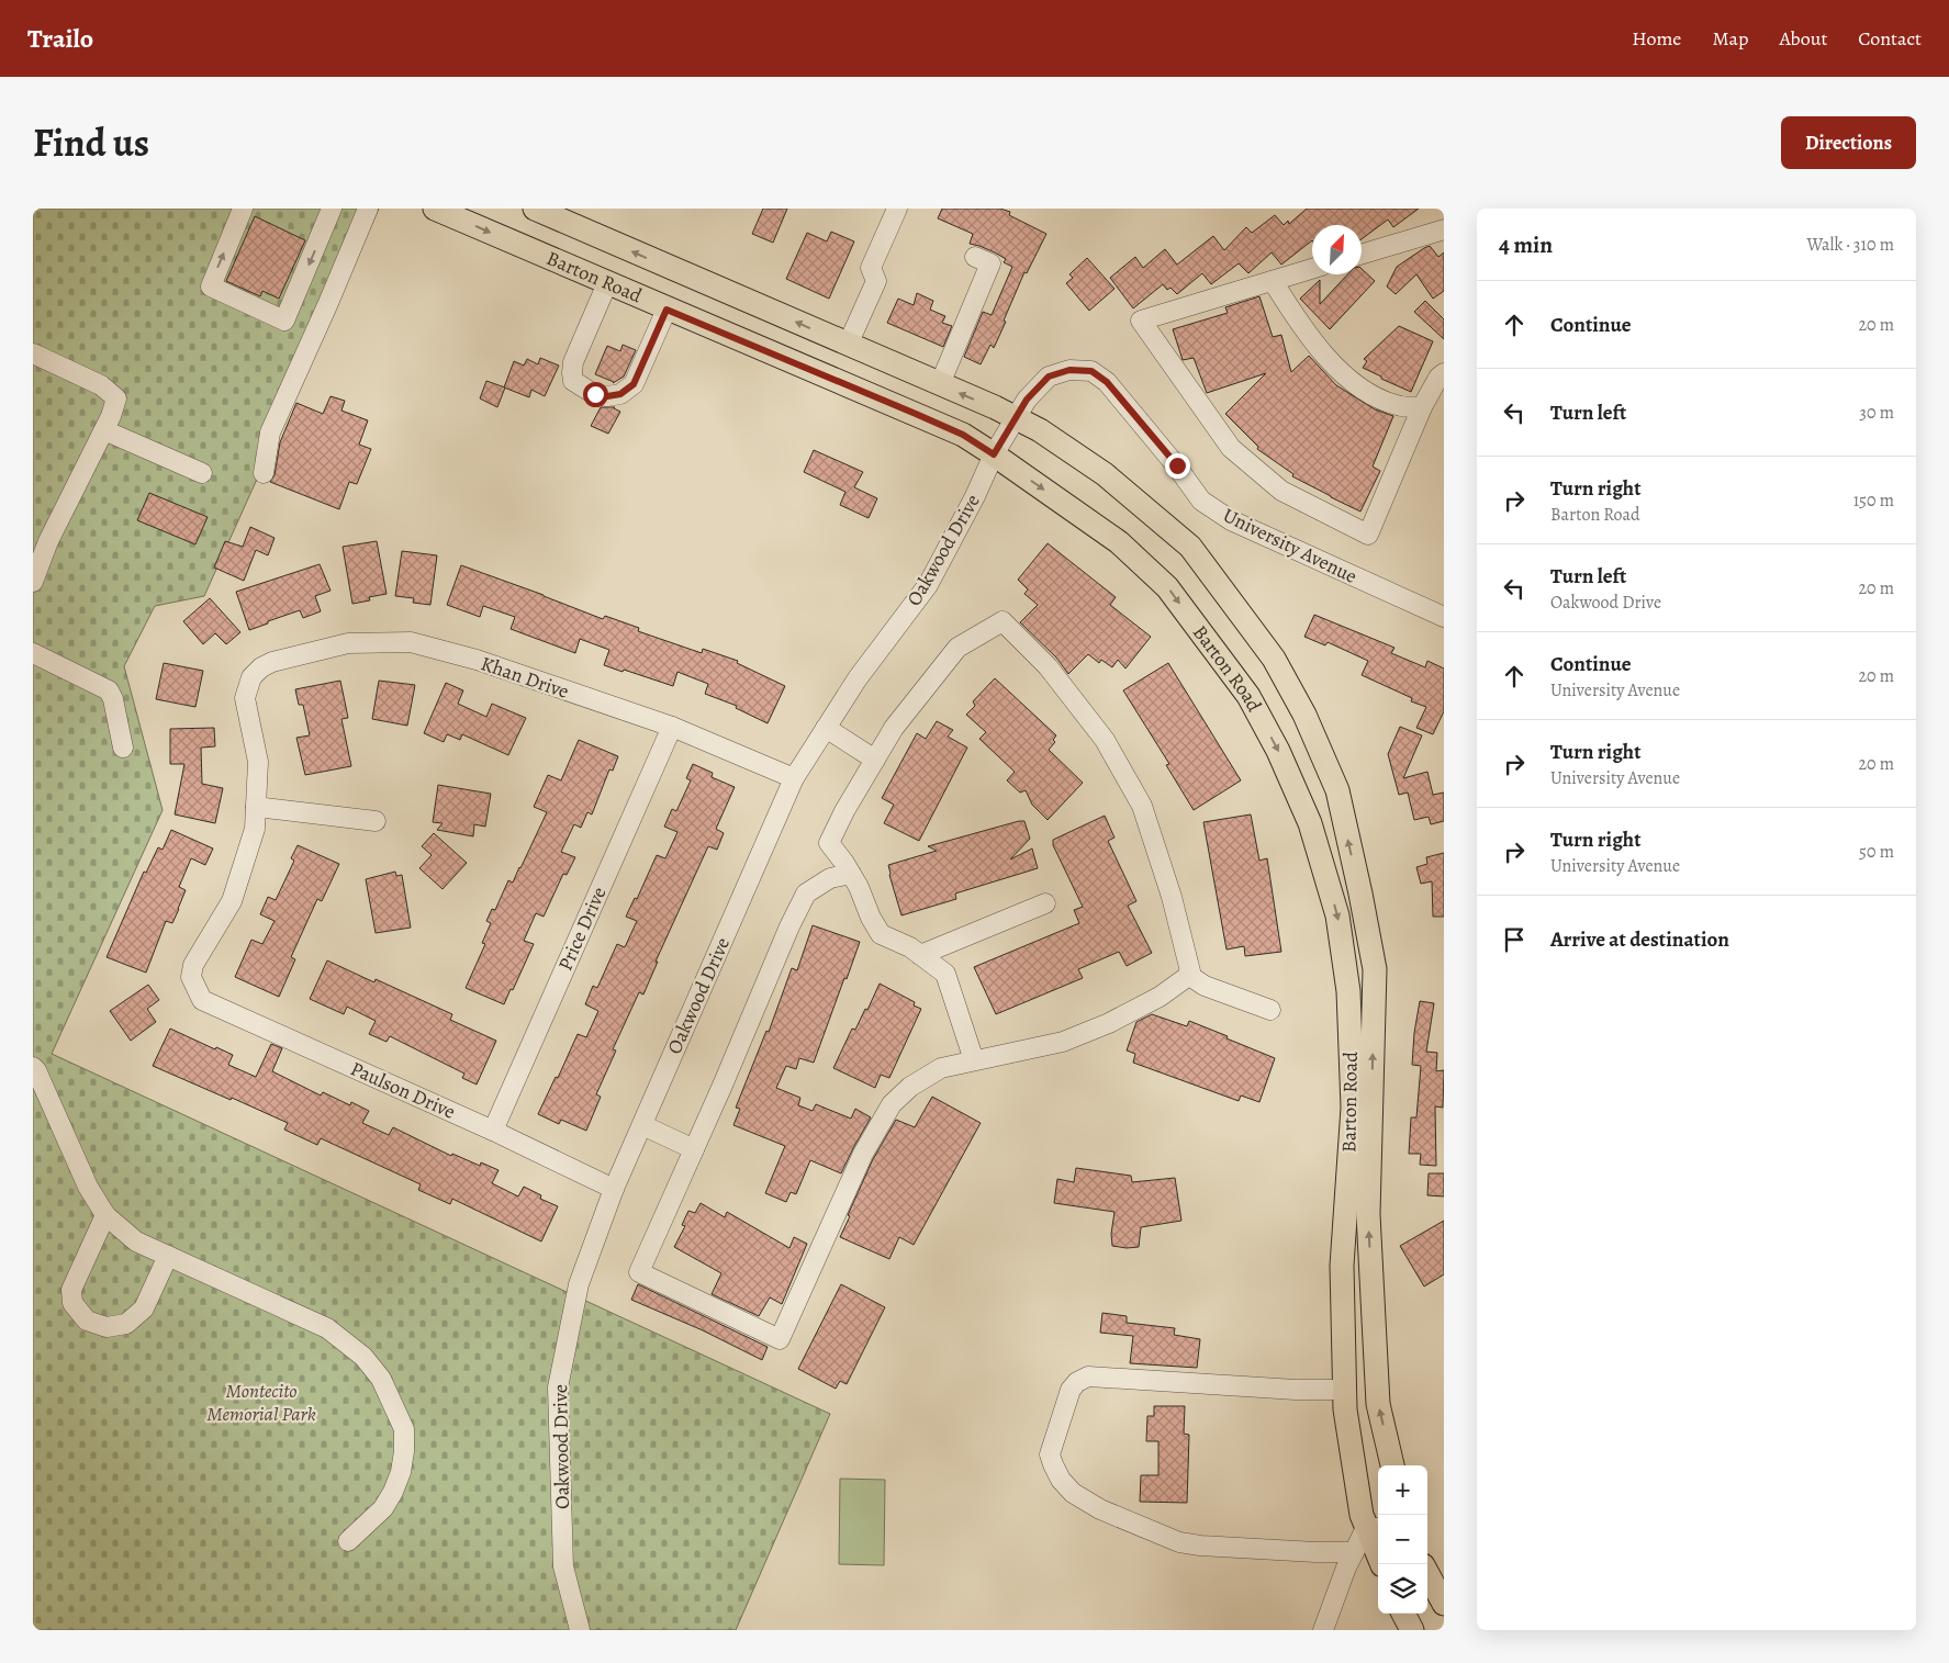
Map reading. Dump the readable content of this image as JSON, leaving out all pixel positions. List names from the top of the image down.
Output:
{
  "streets": {
    "main road": ["Barton Road"],
    "street": [
      "University Avenue",
      "Oakwood Drive",
      "Khan Drive",
      "Price Drive",
      "Paulson Drive"
    ]
  },
  "crossings": [
    ["Barton Road", "University Avenue"],
    ["Barton Road", "Oakwood Drive"],
    ["University Avenue", "Oakwood Drive"],
    ["Oakwood Drive", "Khan Drive"],
    ["Oakwood Drive", "Paulson Drive"],
    ["Khan Drive", "Price Drive"],
    ["Khan Drive", "Paulson Drive"],
    ["Price Drive", "Paulson Drive"]
  ],
  "parks": ["Montecito Memorial Park"],
  "north": "top right",
  "page": {
    "header": "Trailo",
    "nav": [
      "Home",
      "Map",
      "About",
      "Contact"
    ],
    "title": "Find us",
    "buttons": "Directions",
    "heading": ["4 min", "Walk · 310 m"],
    "list": [
      ["Continue", "20 m"],
      ["Turn left", "30 m"],
      ["Turn right", "Barton Road", "150 m"],
      ["Turn left", "Oakwood Drive", "20 m"],
      ["Continue", "University Avenue", "20 m"],
      ["Turn right", "University Avenue", "20 m"],
      ["Turn right", "University Avenue", "50 m"],
      "Arrive at destination"
    ],
    "map_buttons": ["+", "−"]
  }
}
